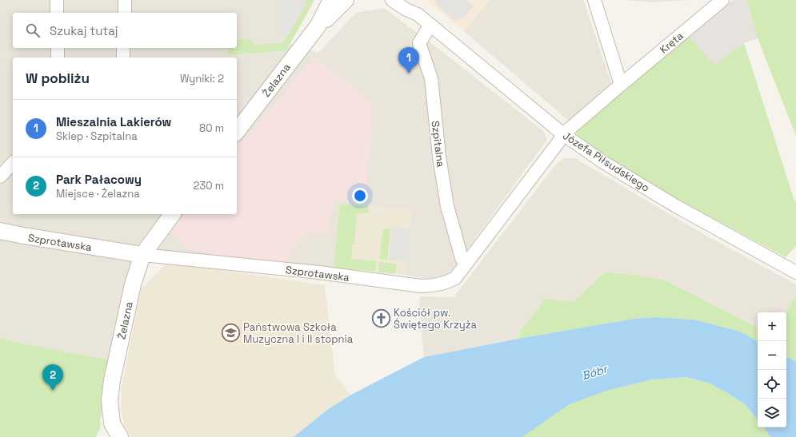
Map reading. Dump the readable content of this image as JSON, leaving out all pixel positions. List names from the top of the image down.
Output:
{
  "streets": {
    "street": [
      "Kręta",
      "Żelazna",
      "Szpitalna",
      "Józefa Piłsudskiego",
      "Szprotawska"
    ]
  },
  "crossings": [
    ["Kręta", "Józefa Piłsudskiego"],
    ["Kręta", "Szprotawska"],
    ["Żelazna", "Szprotawska"],
    ["Szpitalna", "Józefa Piłsudskiego"],
    ["Szpitalna", "Szprotawska"],
    ["Józefa Piłsudskiego", "Szprotawska"]
  ],
  "water": ["Bóbr"],
  "places": {
    "church": ["Kościół pw. Świętego Krzyża"],
    "school or university": ["Państwowa Szkoła Muzyczna I i II stopnia"]
  },
  "page": {
    "search": "Szukaj tutaj",
    "pins": ["1", "2"],
    "heading": ["W pobliżu", "Wyniki: 2"],
    "list": [
      {
        "mark": "1",
        "name": "Mieszalnia Lakierów",
        "note": "Sklep · Szpitalna",
        "value": "80 m"
      },
      {
        "mark": "2",
        "name": "Park Pałacowy",
        "note": "Miejsce · Żelazna",
        "value": "230 m"
      }
    ],
    "map_buttons": ["+", "−"]
  }
}
